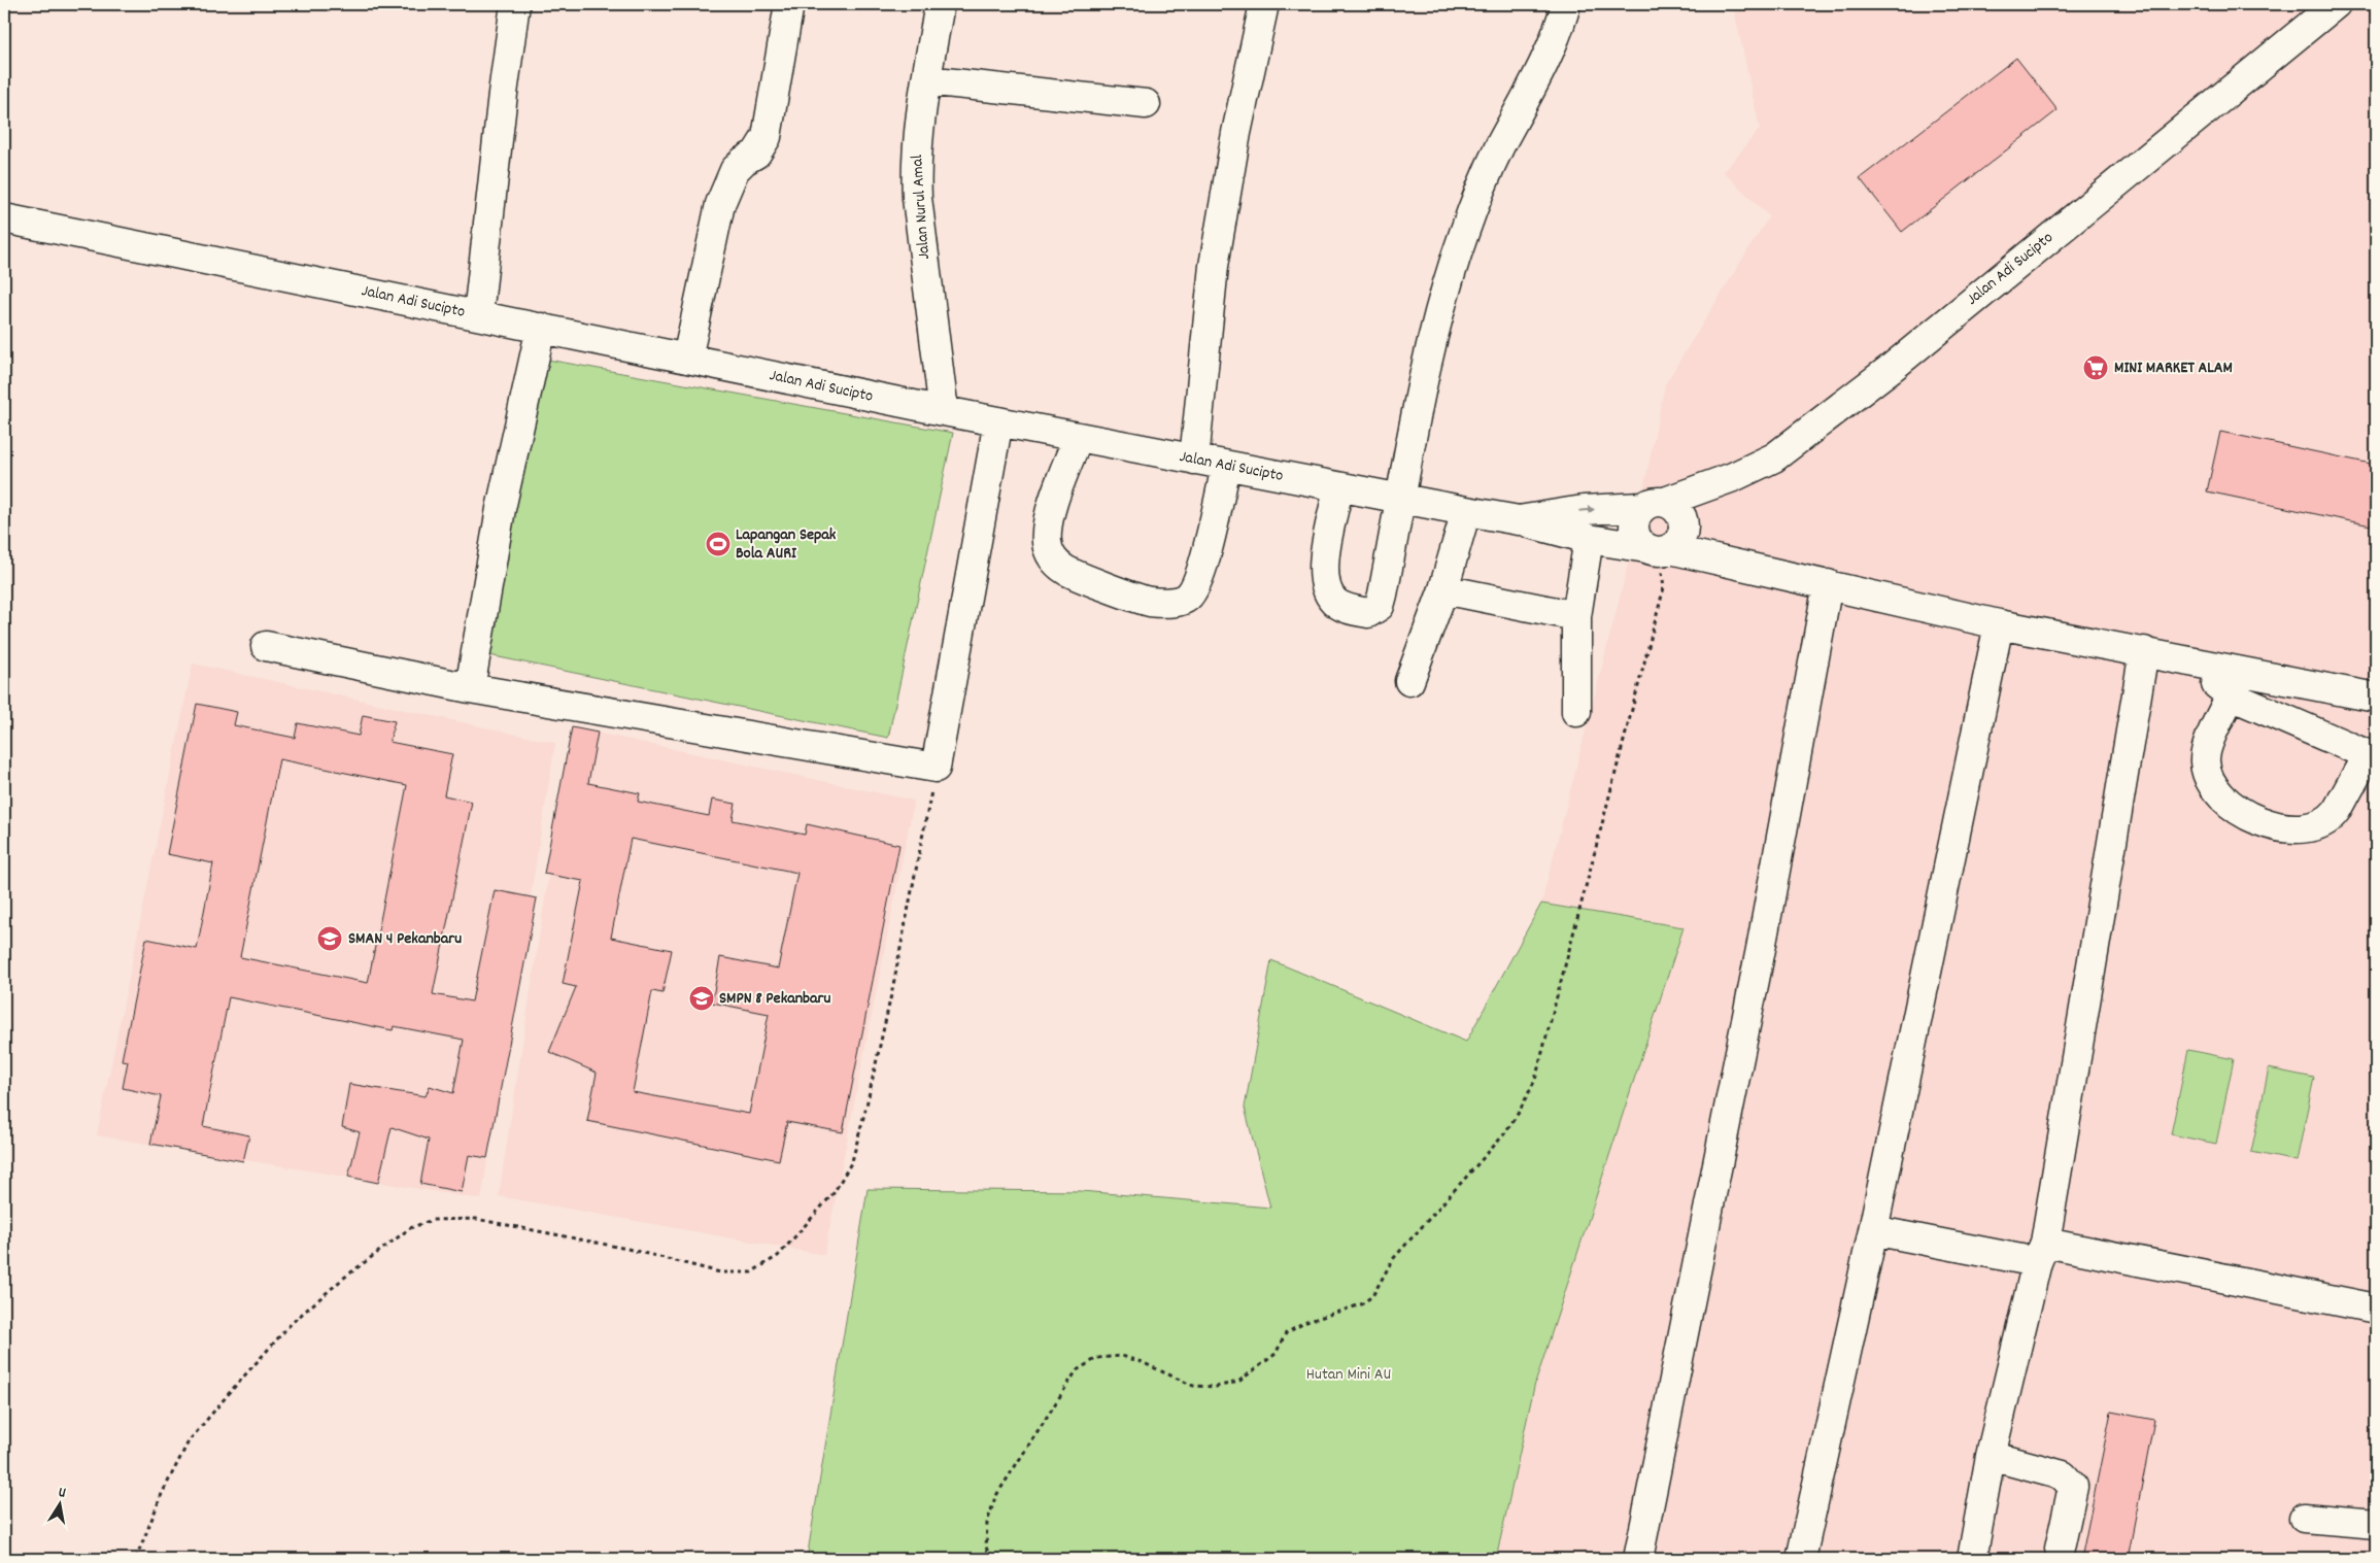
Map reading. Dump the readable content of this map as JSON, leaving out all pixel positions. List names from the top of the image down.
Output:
{
  "streets": {
    "street": ["Jalan Nurul Amal", "Jalan Adi Sucipto"]
  },
  "crossings": [
    ["Jalan Nurul Amal", "Jalan Adi Sucipto"]
  ],
  "parks": ["Hutan Mini AU"],
  "places": {
    "supermarket": ["MINI MARKET ALAM"],
    "sports": ["Lapangan Sepak Bola AURI"],
    "school or university": ["SMAN 4 Pekanbaru", "SMPN 8 Pekanbaru"]
  },
  "north": "top"
}
